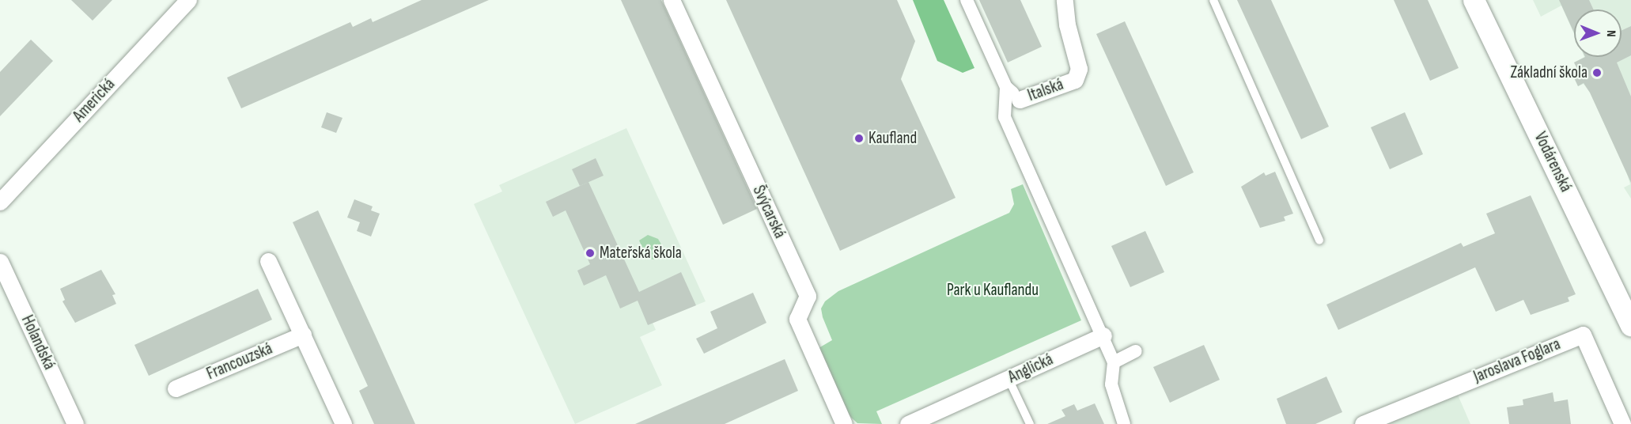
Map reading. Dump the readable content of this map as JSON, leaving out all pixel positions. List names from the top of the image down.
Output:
{
  "streets": {
    "street": [
      "Italská",
      "Americká",
      "Vodárenská",
      "Švýcarská",
      "Holandská",
      "Jaroslava Foglara",
      "Francouzská",
      "Anglická"
    ]
  },
  "parks": ["Park u Kauflandu"],
  "places": ["Základní škola", "Kaufland", "Mateřská škola"],
  "north": "right"
}
